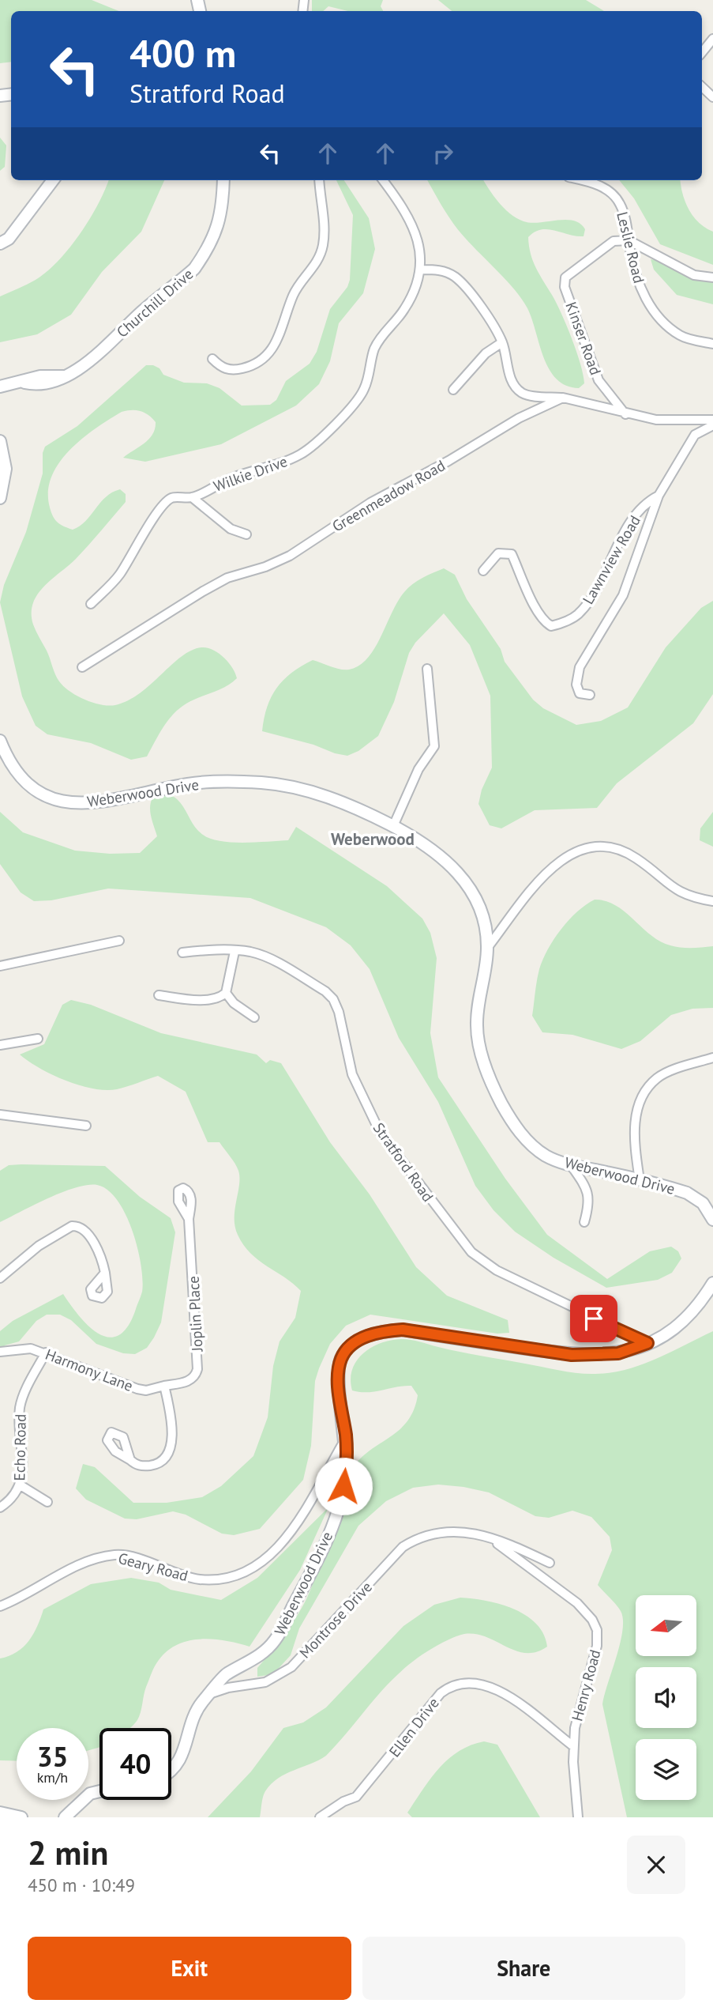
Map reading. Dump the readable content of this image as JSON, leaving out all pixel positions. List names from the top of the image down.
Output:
{
  "streets": {
    "street": [
      "Leslie Road",
      "Churchill Drive",
      "Kinser Road",
      "Wilkie Drive",
      "Greenmeadow Road",
      "Lawnview Road",
      "Weberwood Drive",
      "Stratford Road",
      "Joplin Place",
      "Harmony Lane",
      "Echo Road",
      "Geary Road",
      "Montrose Drive",
      "Henry Road",
      "Ellen Drive"
    ]
  },
  "crossings": [
    ["Leslie Road", "Kinser Road"],
    ["Weberwood Drive", "Stratford Road"],
    ["Weberwood Drive", "Geary Road"],
    ["Weberwood Drive", "Montrose Drive"],
    ["Joplin Place", "Harmony Lane"],
    ["Harmony Lane", "Echo Road"],
    ["Montrose Drive", "Henry Road"],
    ["Henry Road", "Ellen Drive"]
  ],
  "districts": ["Weberwood"],
  "north": "left",
  "page": {
    "turn": ["400 m", "Stratford Road"],
    "speed": "35 km/h",
    "limit": "40",
    "heading": ["2 min", "450 m · 10:49"],
    "buttons": ["Exit", "Share"]
  }
}
